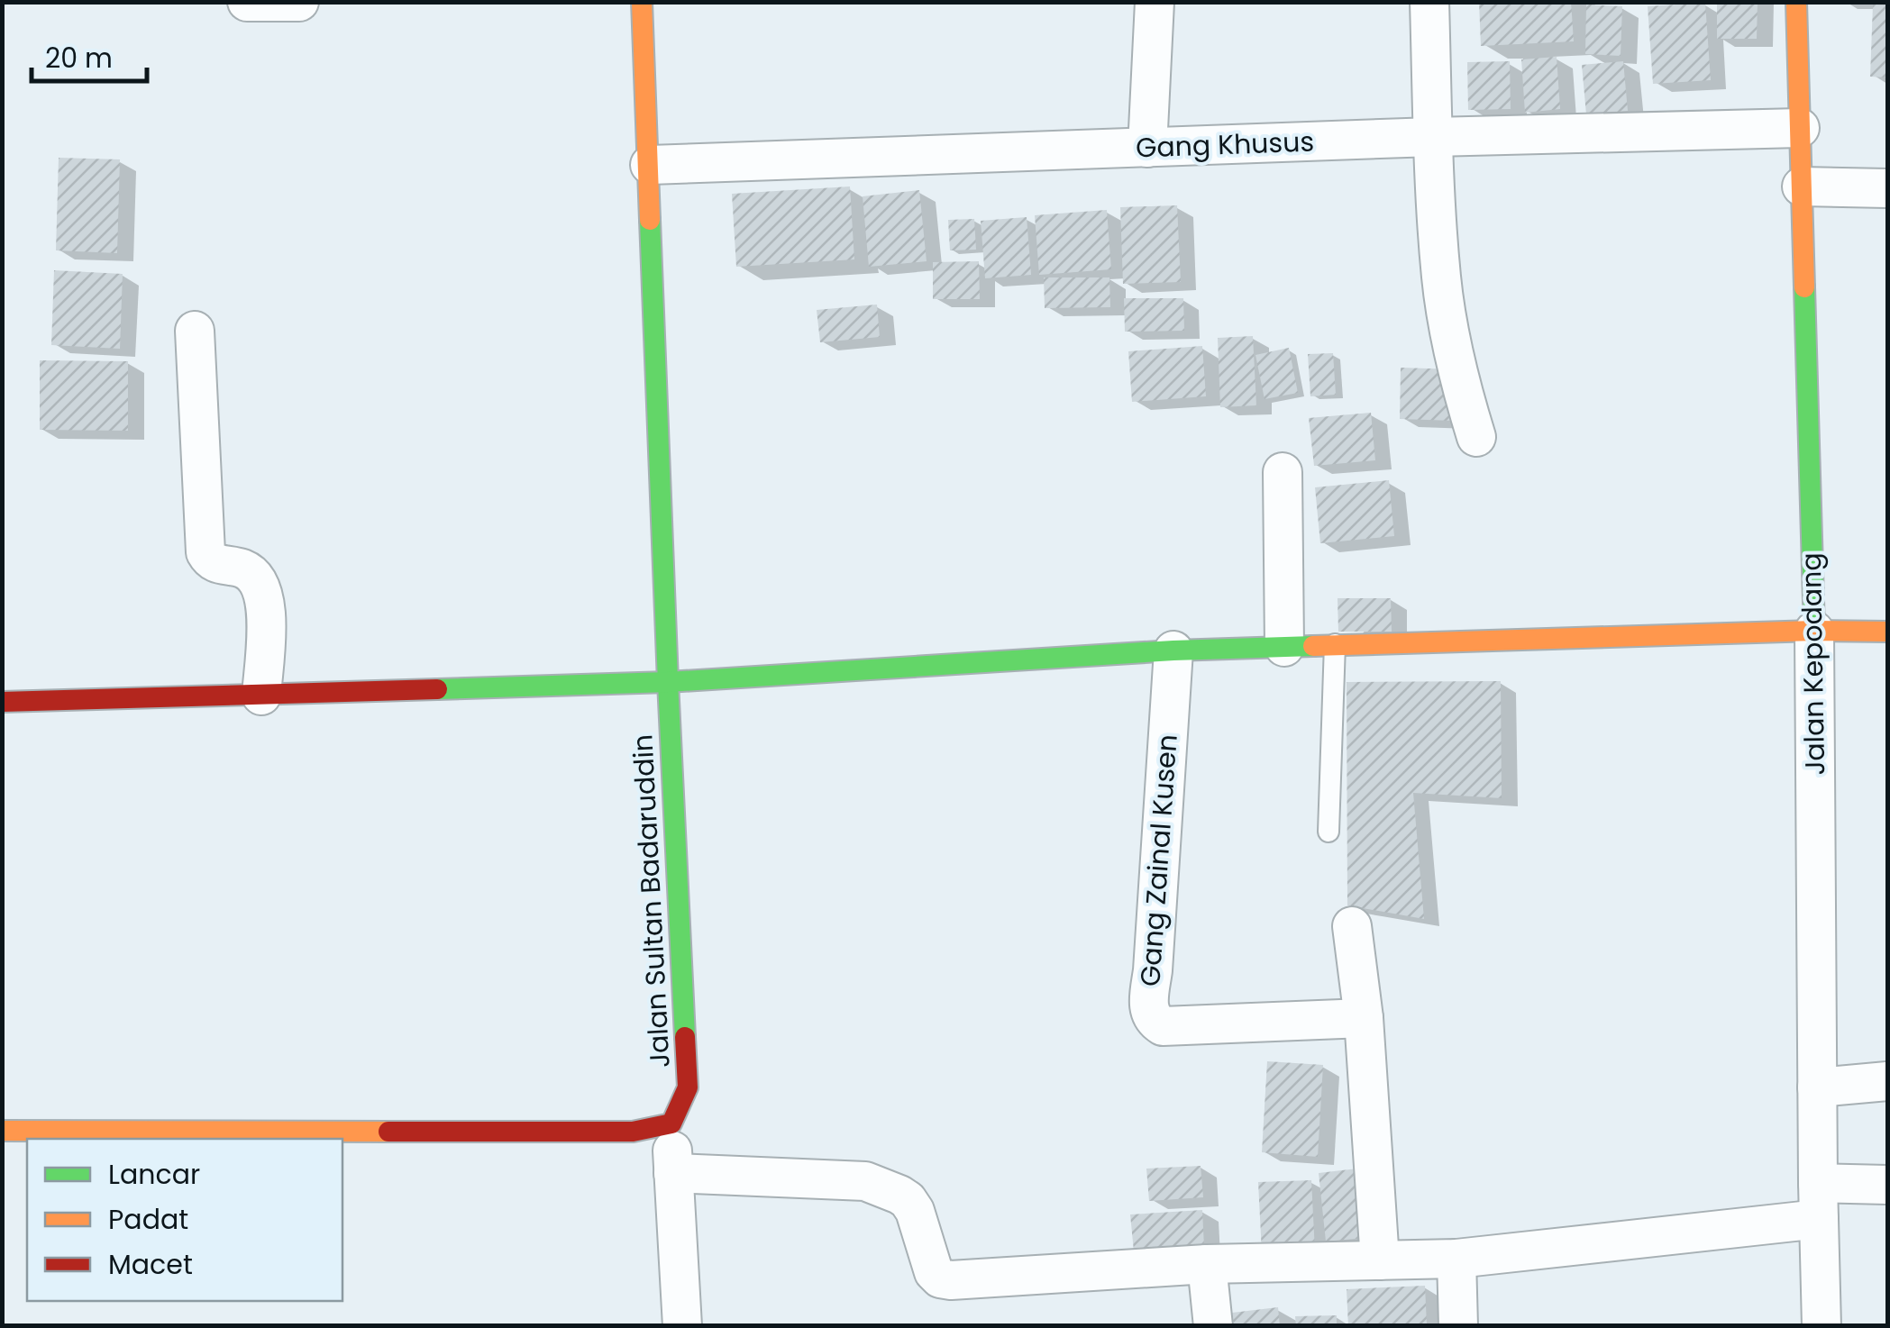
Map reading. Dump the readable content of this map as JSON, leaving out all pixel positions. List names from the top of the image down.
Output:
{
  "streets": {
    "street": [
      "Gang Khusus",
      "Jalan Kepodang",
      "Gang Zainal Kusen",
      "Jalan Sultan Badaruddin"
    ]
  },
  "crossings": [
    ["Gang Khusus", "Jalan Kepodang"],
    ["Gang Khusus", "Jalan Sultan Badaruddin"]
  ],
  "legend": ["Lancar", "Padat", "Macet"],
  "scale_bar": "20 m"
}
